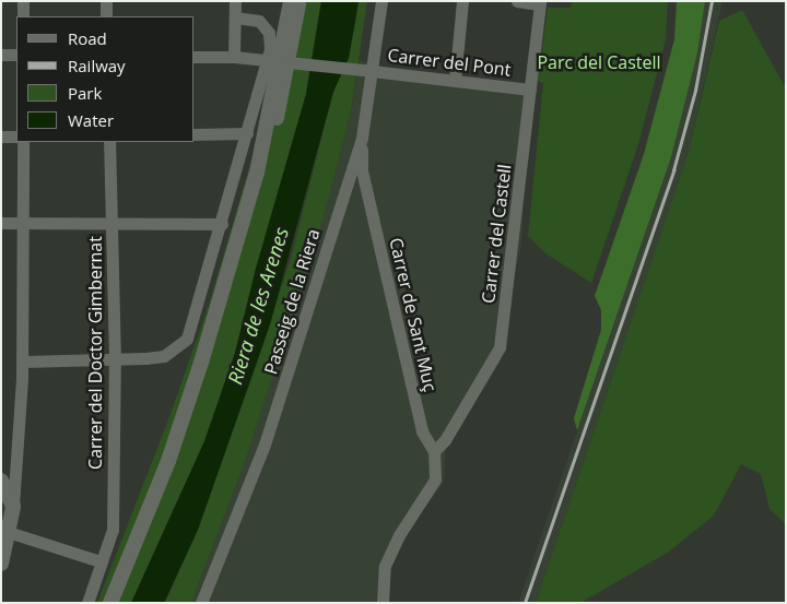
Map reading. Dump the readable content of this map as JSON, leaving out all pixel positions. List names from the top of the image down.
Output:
{
  "streets": {
    "street": [
      "Carrer del Pont",
      "Carrer del Castell",
      "Passeig de la Riera",
      "Carrer de Sant Muç",
      "Carrer del Doctor Gimbernat"
    ]
  },
  "crossings": [
    ["Carrer del Pont", "Carrer del Castell"],
    ["Carrer del Pont", "Passeig de la Riera"],
    ["Carrer del Castell", "Carrer de Sant Muç"],
    ["Passeig de la Riera", "Carrer de Sant Muç"]
  ],
  "water": ["Riera de les Arenes"],
  "parks": ["Parc del Castell"],
  "legend": [
    "Road",
    "Railway",
    "Park",
    "Water"
  ]
}
